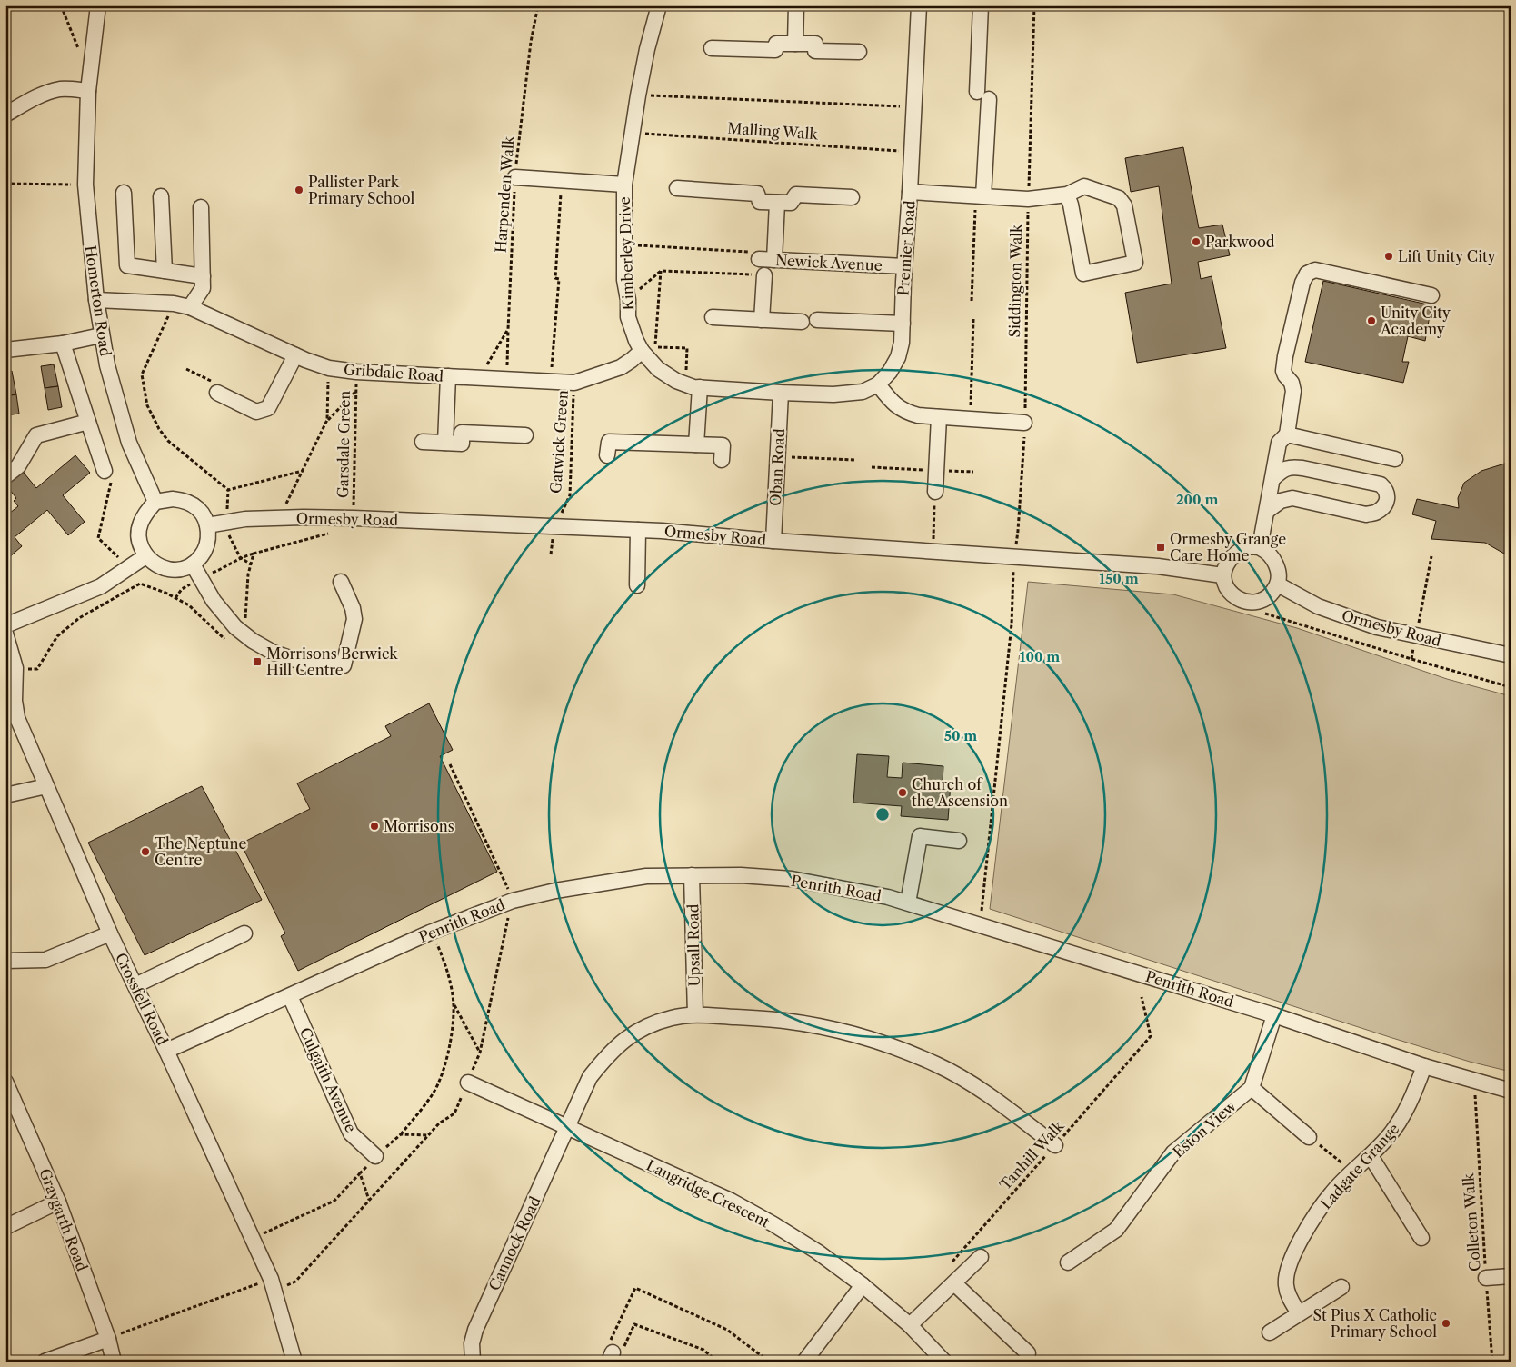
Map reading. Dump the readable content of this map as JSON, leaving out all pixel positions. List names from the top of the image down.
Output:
{
  "streets": {
    "street": [
      "Premier Road",
      "Kimberley Drive",
      "Newick Avenue",
      "Homerton Road",
      "Gribdale Road",
      "Oban Road",
      "Ormesby Road",
      "Penrith Road",
      "Upsall Road",
      "Crossfell Road",
      "Culgaith Avenue",
      "Eston View",
      "Ladgate Grange",
      "Langridge Crescent",
      "Graygarth Road",
      "Cannock Road"
    ],
    "path": [
      "Malling Walk",
      "Harpenden Walk",
      "Siddington Walk",
      "Gatwick Green",
      "Garsdale Green",
      "Tanhill Walk",
      "Colleton Walk"
    ]
  },
  "crossings": [
    ["Malling Walk", "Premier Road"],
    ["Malling Walk", "Kimberley Drive"],
    ["Harpenden Walk", "Gribdale Road"],
    ["Premier Road", "Kimberley Drive"],
    ["Premier Road", "Newick Avenue"],
    ["Premier Road", "Oban Road"],
    ["Kimberley Drive", "Newick Avenue"],
    ["Kimberley Drive", "Gribdale Road"],
    ["Kimberley Drive", "Oban Road"],
    ["Siddington Walk", "Ormesby Road"],
    ["Siddington Walk", "Penrith Road"],
    ["Homerton Road", "Gribdale Road"],
    ["Homerton Road", "Ormesby Road"],
    ["Gribdale Road", "Gatwick Green"],
    ["Gribdale Road", "Garsdale Green"],
    ["Gatwick Green", "Ormesby Road"],
    ["Garsdale Green", "Ormesby Road"],
    ["Oban Road", "Ormesby Road"],
    ["Penrith Road", "Upsall Road"],
    ["Penrith Road", "Crossfell Road"],
    ["Penrith Road", "Culgaith Avenue"],
    ["Penrith Road", "Ladgate Grange"],
    ["Penrith Road", "Colleton Walk"],
    ["Upsall Road", "Cannock Road"],
    ["Tanhill Walk", "Cannock Road"],
    ["Langridge Crescent", "Cannock Road"]
  ],
  "places": {
    "other": [
      "Pallister Park Primary School",
      "Parkwood",
      "Lift Unity City",
      "Unity City Academy",
      "Church of the Ascension",
      "Morrisons",
      "The Neptune Centre",
      "St Pius X Catholic Primary School"
    ],
    "transit": ["Ormesby Grange Care Home", "Morrisons Berwick Hill Centre"]
  },
  "rings": [
    "200 m",
    "150 m",
    "100 m",
    "50 m"
  ]
}
